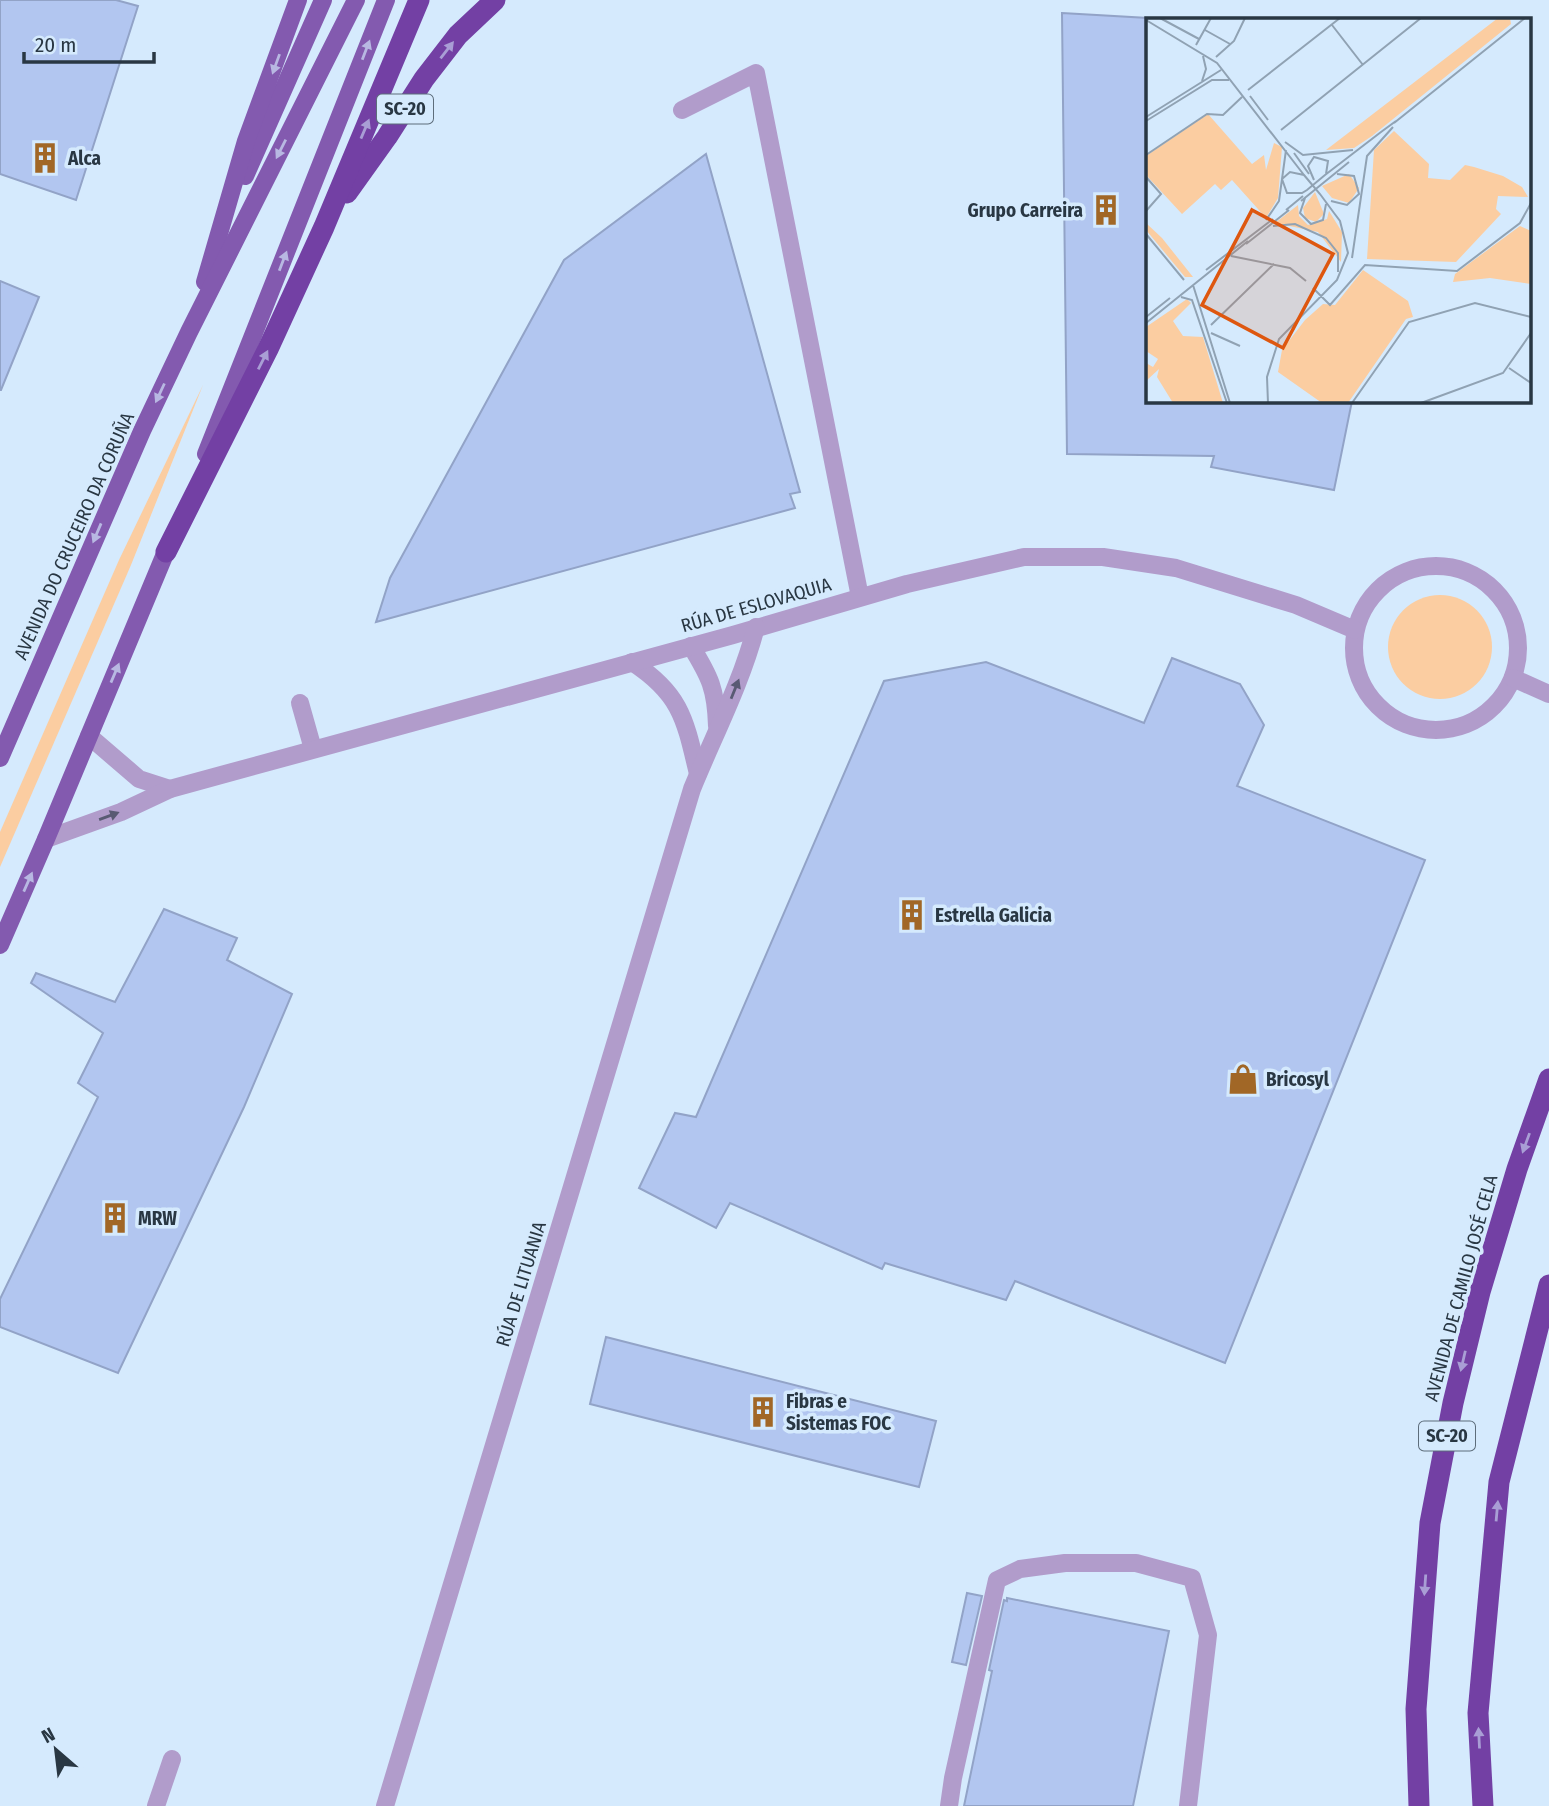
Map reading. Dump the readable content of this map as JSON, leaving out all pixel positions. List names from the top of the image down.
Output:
{
  "streets": {
    "highway": ["SC-20", "AVENIDA DE CAMILO JOSÉ CELA"],
    "main road": ["AVENIDA DO CRUCEIRO DA CORUÑA"],
    "street": ["RÚA DE ESLOVAQUIA", "RÚA DE LITUANIA"]
  },
  "crossings": [
    ["RÚA DE ESLOVAQUIA", "RÚA DE LITUANIA"]
  ],
  "places": {
    "building": [
      "Alca",
      "Grupo Carreira",
      "Estrella Galicia",
      "MRW",
      "Fibras e Sistemas FOC"
    ],
    "shop": ["Bricosyl"]
  },
  "scale_bar": "20 m",
  "north": "top left"
}
